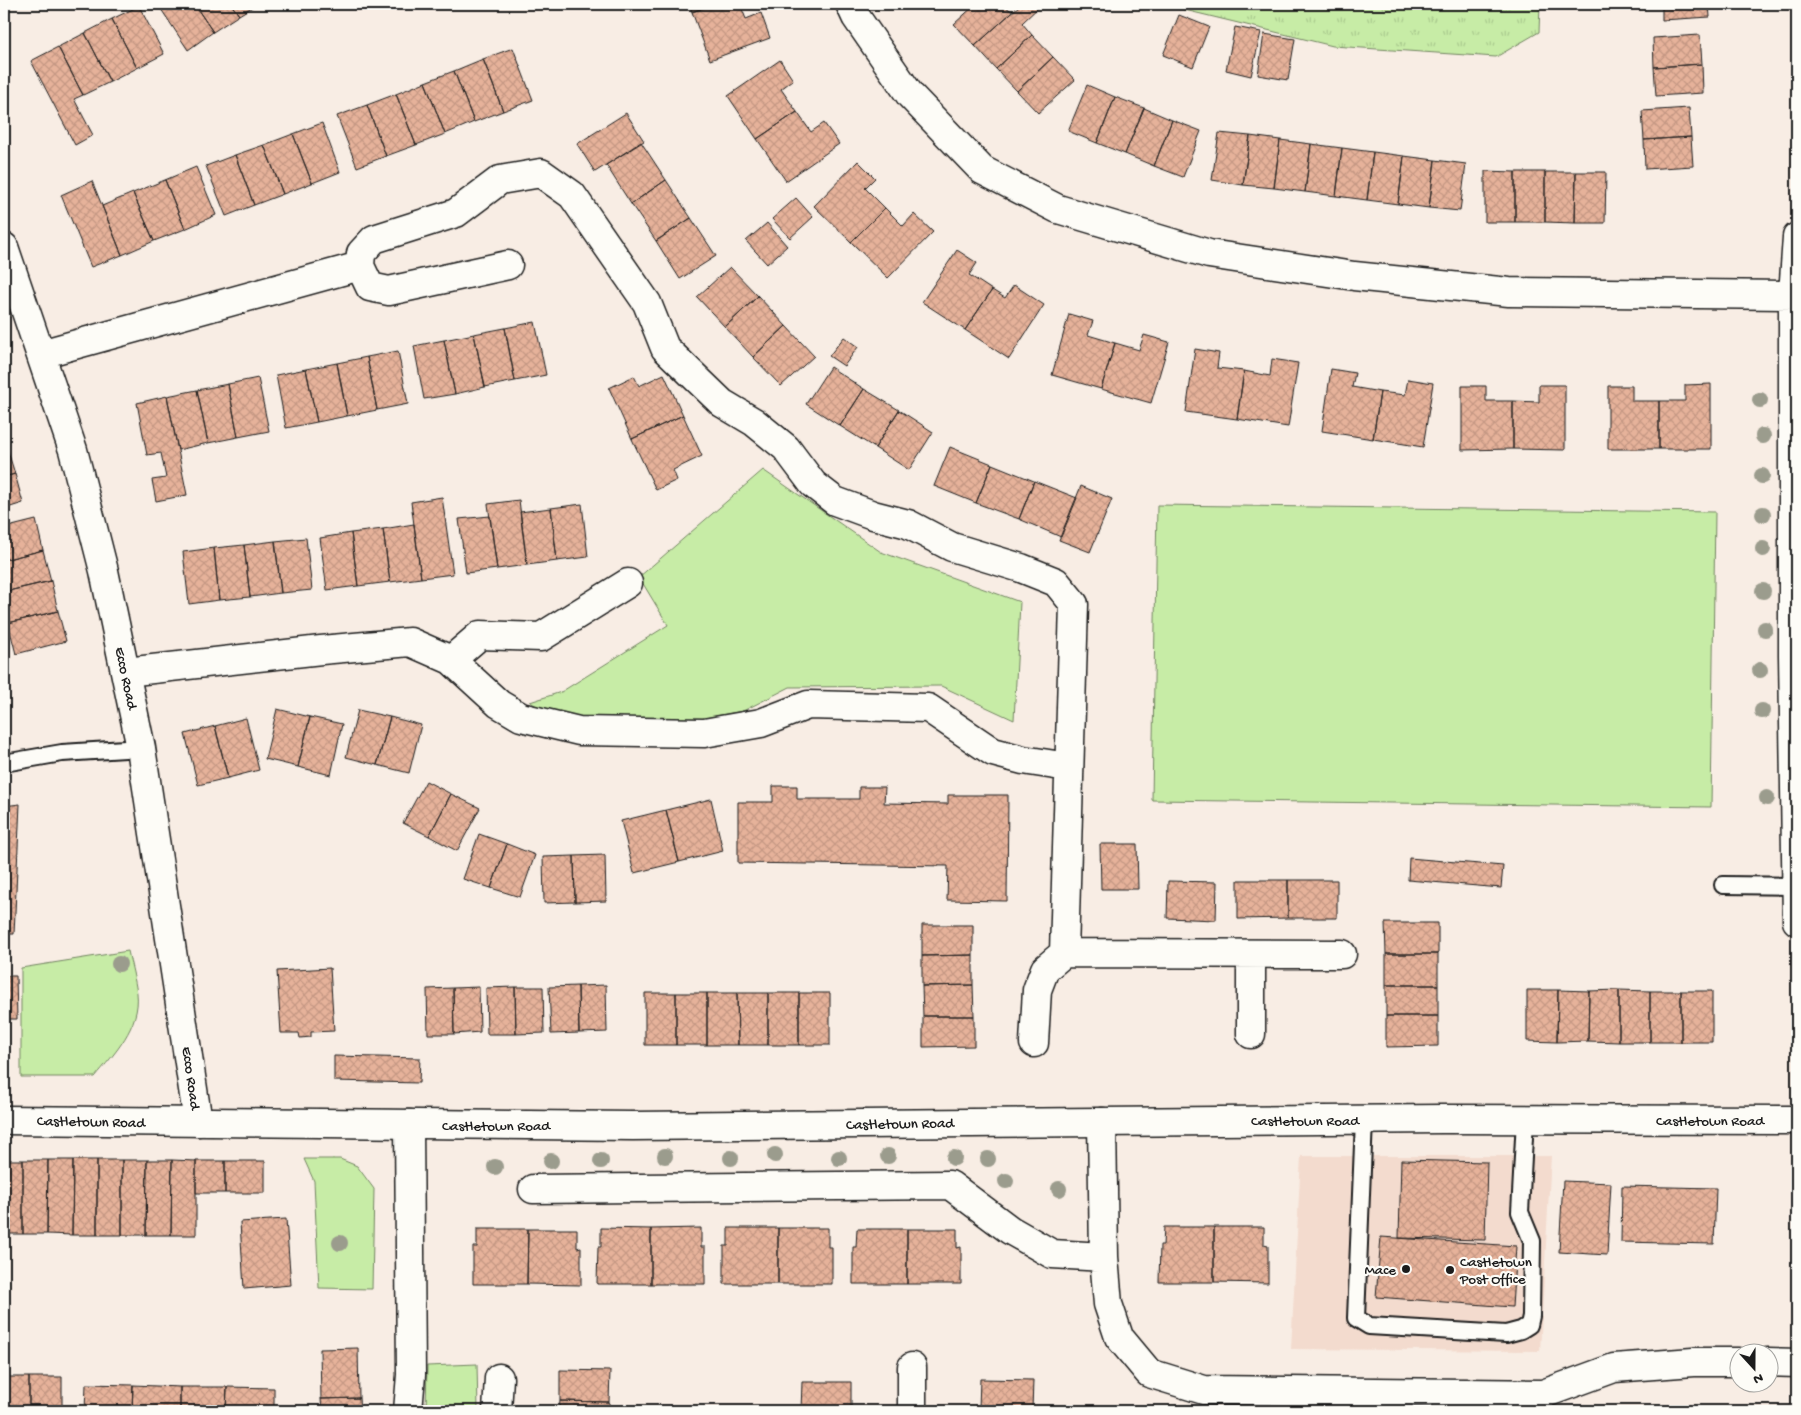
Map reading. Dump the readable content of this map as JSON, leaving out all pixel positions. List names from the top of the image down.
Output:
{
  "streets": {
    "street": ["Ecco Road", "Castletown Road"]
  },
  "crossings": [
    ["Ecco Road", "Castletown Road"]
  ],
  "places": ["Mace", "Castletown Post Office"],
  "north": "bottom"
}
